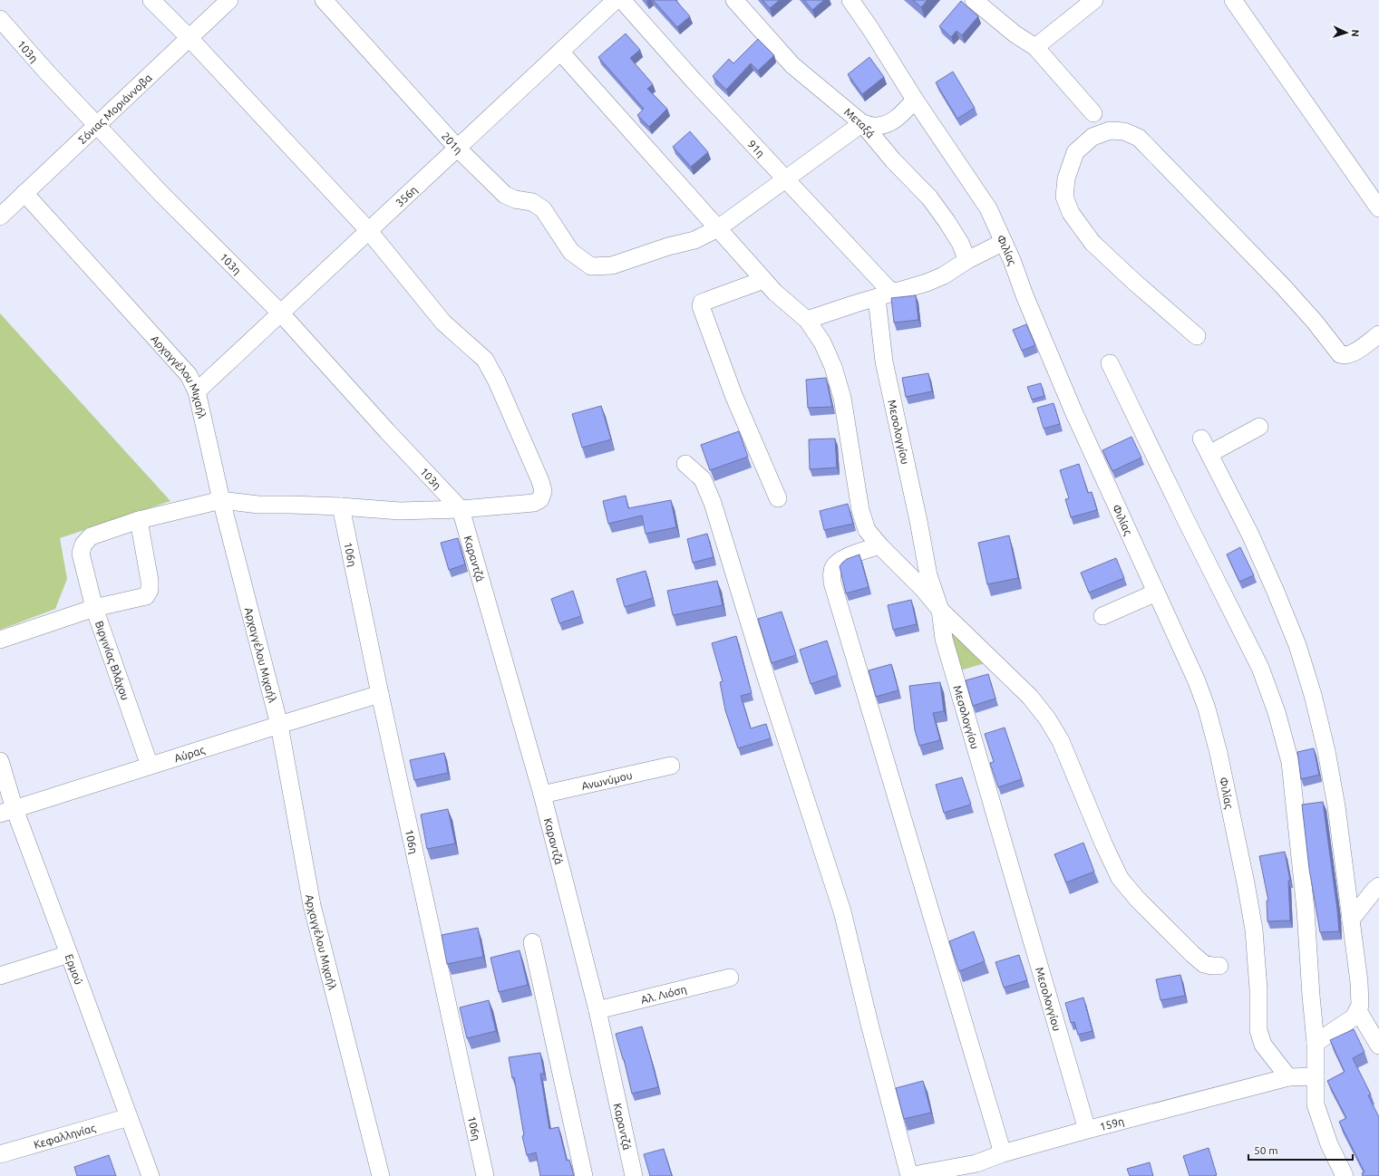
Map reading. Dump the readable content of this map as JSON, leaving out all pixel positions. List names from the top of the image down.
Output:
{
  "streets": {
    "street": [
      "103η",
      "Σόνιας Μοριάννοβα",
      "Μεταξά",
      "201η",
      "91η",
      "356η",
      "Φιλίας",
      "Αρχαγγέλου Μιχαήλ",
      "Μεσολογγίου",
      "106η",
      "Καραντζά",
      "Βιργινίας Βλάχου",
      "Αύρας",
      "Ανωνύμου",
      "Ερμού",
      "Αλ. Λιόση",
      "159η",
      "Κεφαλληνίας"
    ]
  },
  "crossings": [
    ["103η", "Σόνιας Μοριάννοβα"],
    ["103η", "356η"],
    ["103η", "Καραντζά"],
    ["Σόνιας Μοριάννοβα", "Αρχαγγέλου Μιχαήλ"],
    ["201η", "356η"],
    ["356η", "Αρχαγγέλου Μιχαήλ"],
    ["Φιλίας", "159η"],
    ["Αρχαγγέλου Μιχαήλ", "Αύρας"],
    ["Μεσολογγίου", "159η"],
    ["106η", "Αύρας"],
    ["Καραντζά", "Ανωνύμου"],
    ["Καραντζά", "Αλ. Λιόση"],
    ["Βιργινίας Βλάχου", "Αύρας"],
    ["Αύρας", "Ερμού"],
    ["Ερμού", "Κεφαλληνίας"]
  ],
  "scale_bar": "50 m",
  "north": "right"
}
